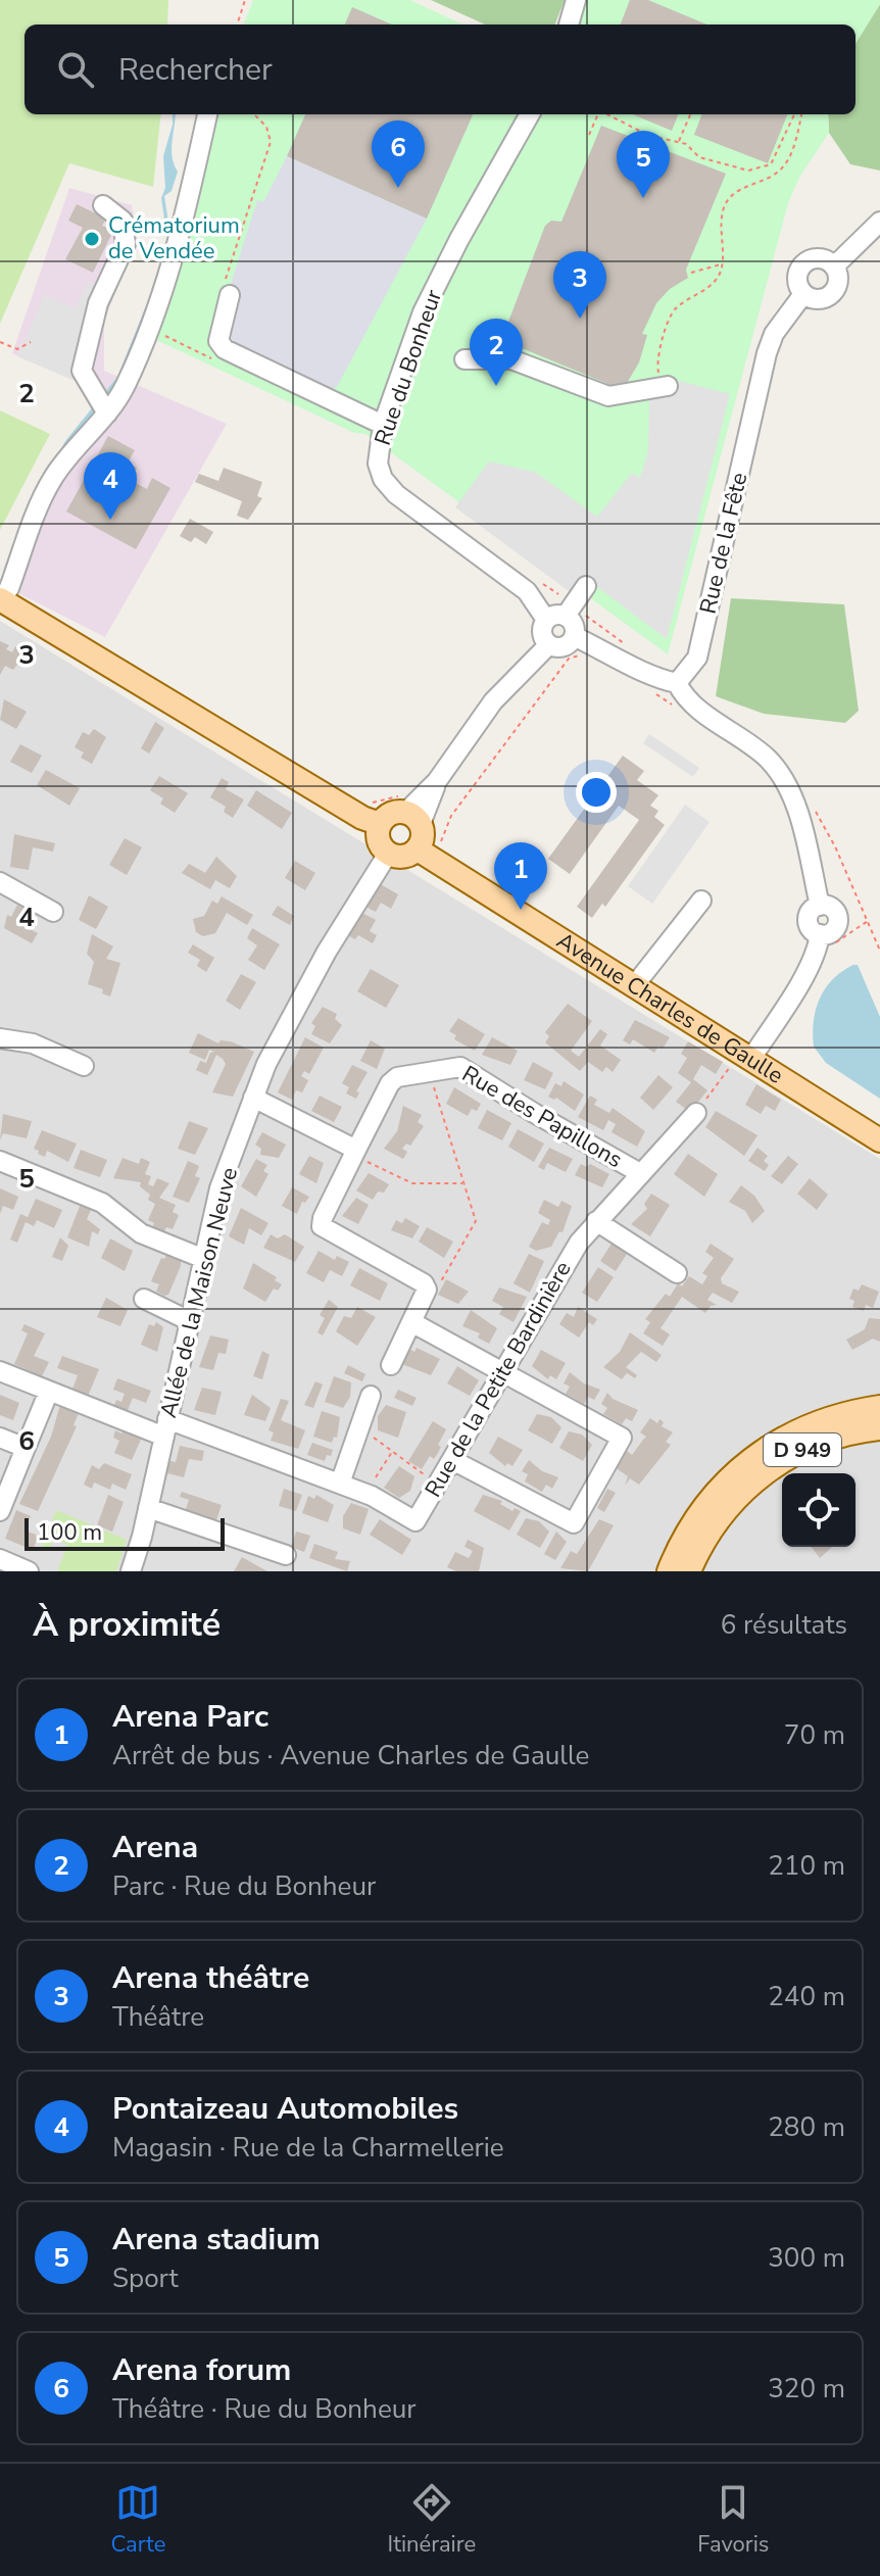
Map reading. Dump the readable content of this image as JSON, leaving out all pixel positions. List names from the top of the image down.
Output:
{
  "streets": {
    "main road": ["Avenue Charles de Gaulle", "D 949"],
    "street": [
      "Rue du Bonheur",
      "Rue de la Fête",
      "Rue des Papillons",
      "Allée de la Maison Neuve",
      "Rue de la Petite Bardinière"
    ]
  },
  "crossings": [
    ["Avenue Charles de Gaulle", "Allée de la Maison Neuve"],
    ["Rue des Papillons", "Rue de la Petite Bardinière"],
    ["Allée de la Maison Neuve", "Rue de la Petite Bardinière"]
  ],
  "places": ["Crématorium de Vendée"],
  "scale_bar": "100 m",
  "page": {
    "search": "Rechercher",
    "pins": [
      "6",
      "5",
      "3",
      "2",
      "4",
      "1"
    ],
    "scale": "100 m",
    "heading": ["À proximité", "6 résultats"],
    "list": [
      {
        "mark": "1",
        "name": "Arena Parc",
        "note": "Arrêt de bus · Avenue Charles de Gaulle",
        "value": "70 m"
      },
      {
        "mark": "2",
        "name": "Arena",
        "note": "Parc · Rue du Bonheur",
        "value": "210 m"
      },
      {
        "mark": "3",
        "name": "Arena théâtre",
        "note": "Théâtre",
        "value": "240 m"
      },
      {
        "mark": "4",
        "name": "Pontaizeau Automobiles",
        "note": "Magasin · Rue de la Charmellerie",
        "value": "280 m"
      },
      {
        "mark": "5",
        "name": "Arena stadium",
        "note": "Sport",
        "value": "300 m"
      },
      {
        "mark": "6",
        "name": "Arena forum",
        "note": "Théâtre · Rue du Bonheur",
        "value": "320 m"
      }
    ],
    "nav": ["Carte", "Itinéraire", "Favoris"]
  },
  "grid": {
    "rows": [
      "2",
      "3",
      "4",
      "5",
      "6"
    ]
  }
}
